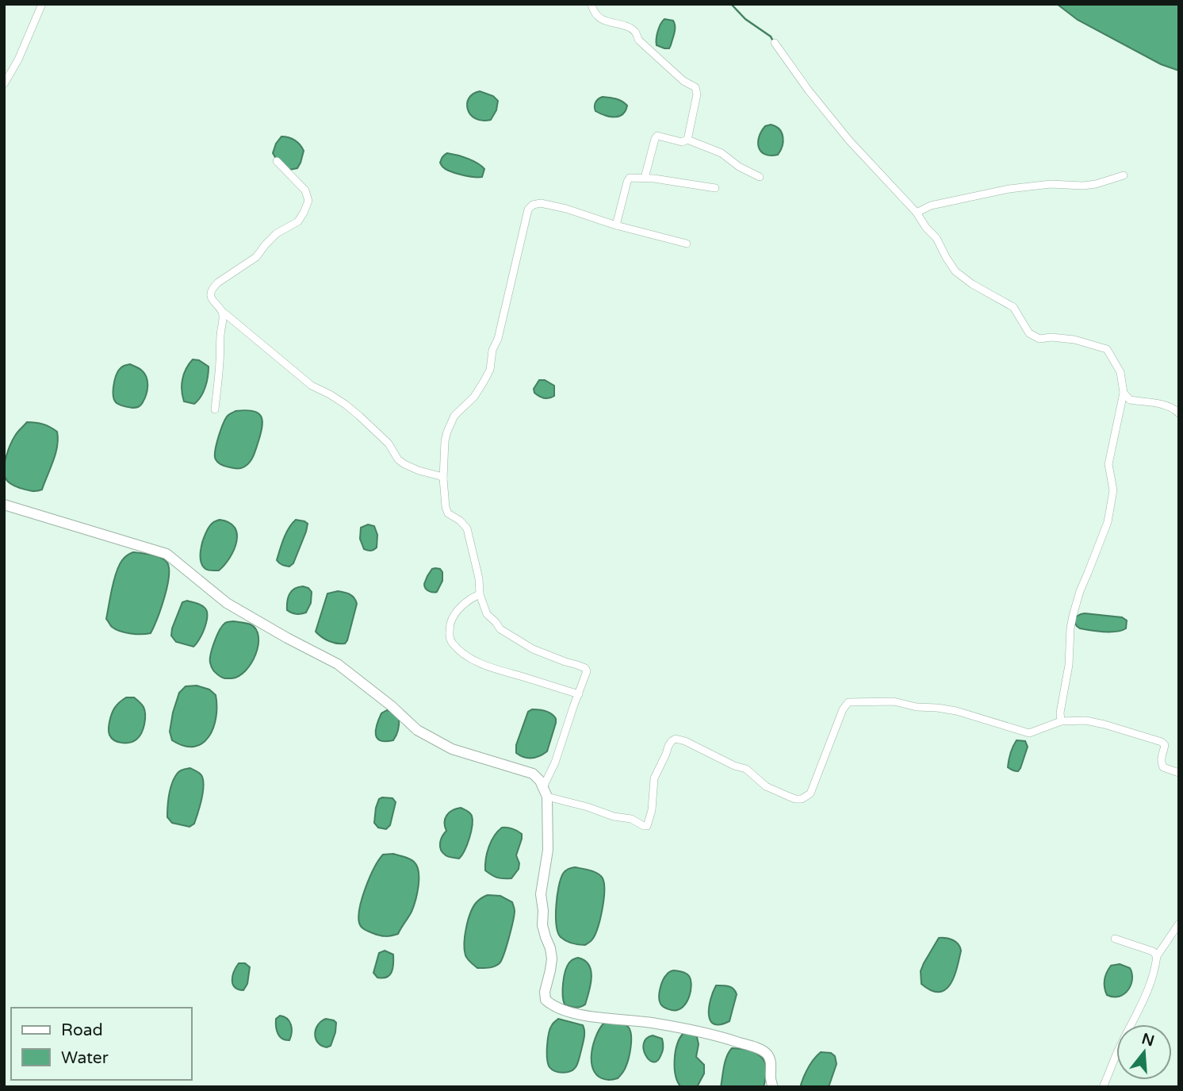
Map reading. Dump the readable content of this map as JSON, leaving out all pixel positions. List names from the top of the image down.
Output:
{
  "legend": ["Road", "Water"],
  "north": "top"
}
